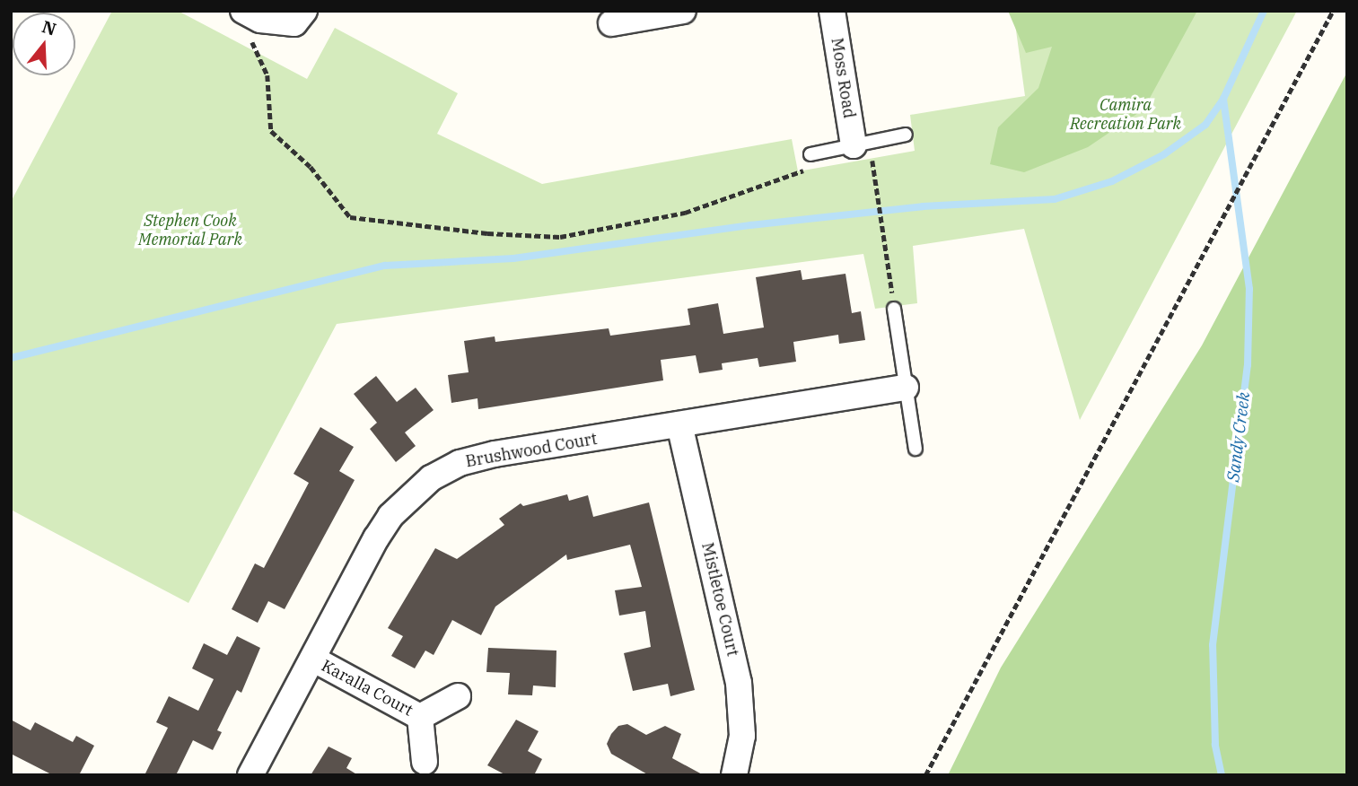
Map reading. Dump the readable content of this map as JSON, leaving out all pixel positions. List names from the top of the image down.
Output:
{
  "streets": {
    "street": [
      "Moss Road",
      "Brushwood Court",
      "Mistletoe Court",
      "Karalla Court"
    ]
  },
  "crossings": [
    ["Brushwood Court", "Mistletoe Court"],
    ["Brushwood Court", "Karalla Court"]
  ],
  "water": ["Sandy Creek"],
  "parks": ["Camira Recreation Park", "Stephen Cook Memorial Park"],
  "north": "top"
}
